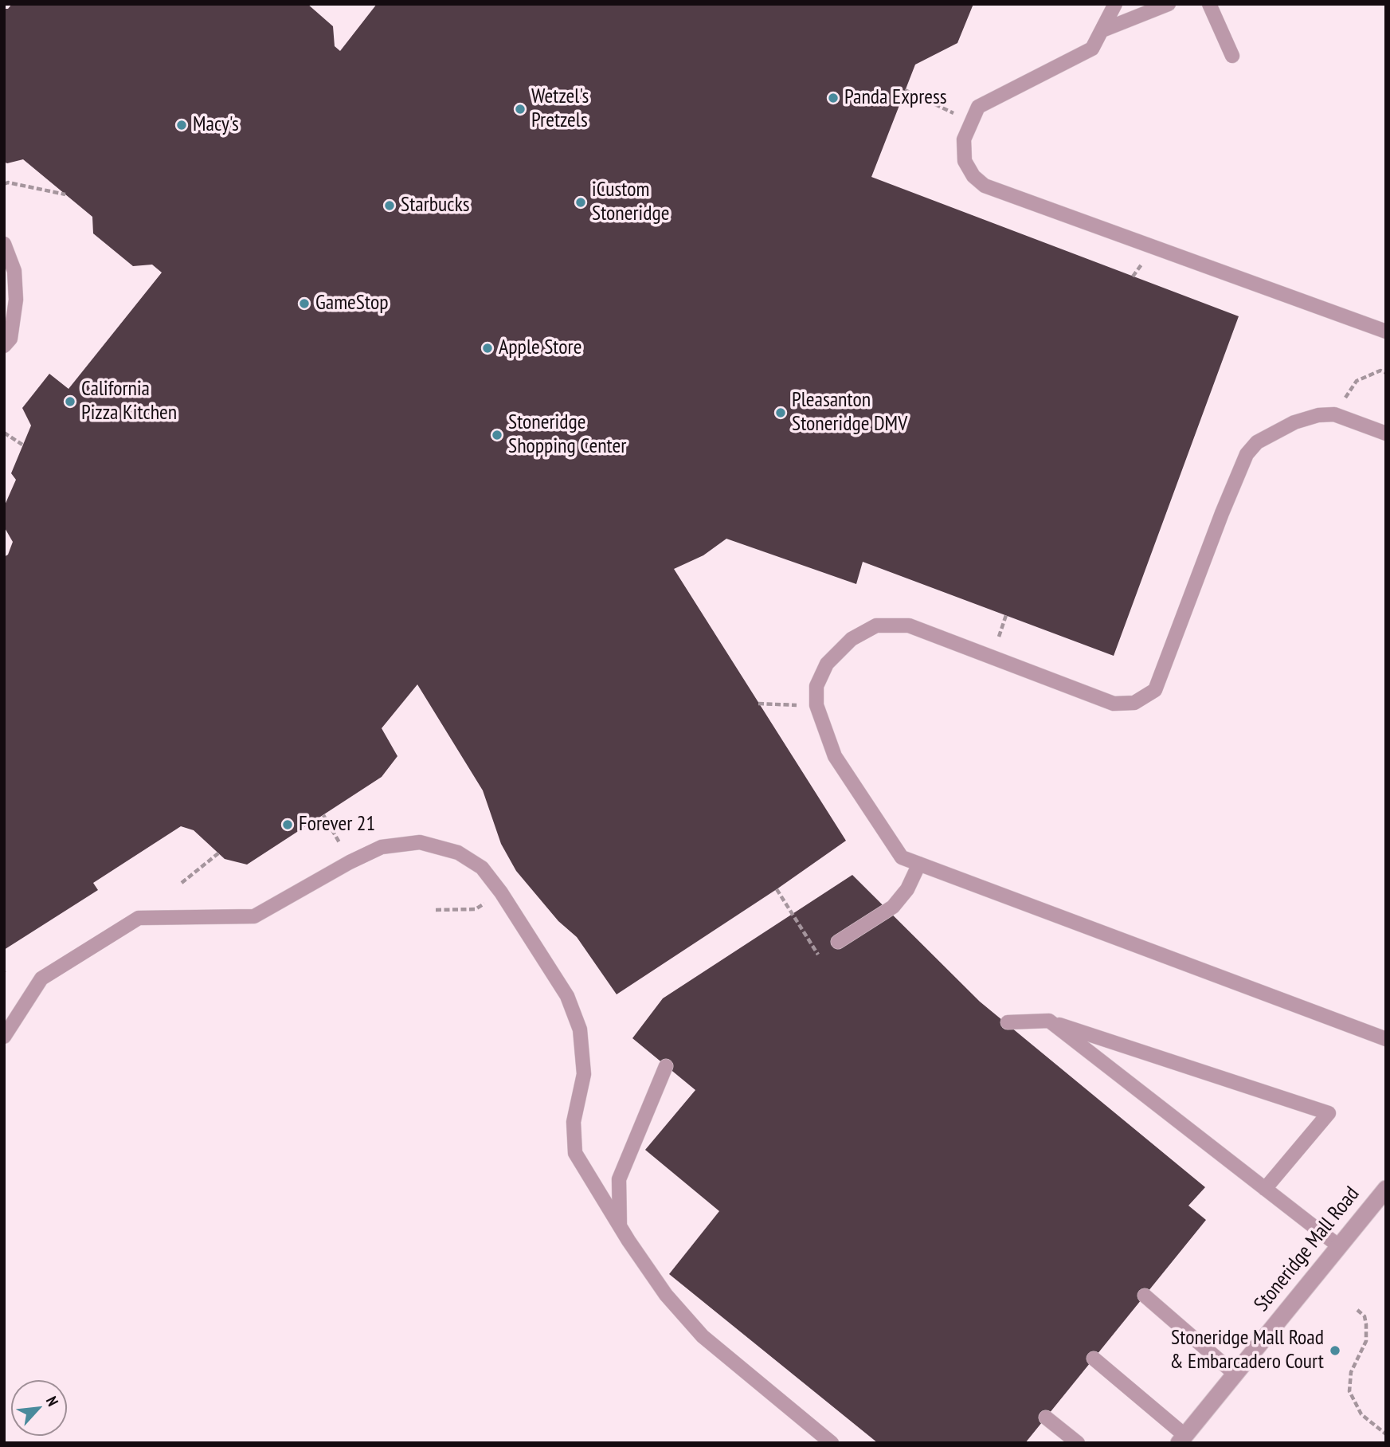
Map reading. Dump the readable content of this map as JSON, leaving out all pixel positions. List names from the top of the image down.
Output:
{
  "streets": {
    "street": ["Stoneridge Mall Road"]
  },
  "places": [
    "Panda Express",
    "Wetzel's Pretzels",
    "Macy's",
    "iCustom Stoneridge",
    "Starbucks",
    "GameStop",
    "Apple Store",
    "California Pizza Kitchen",
    "Pleasanton Stoneridge DMV",
    "Stoneridge Shopping Center",
    "Forever 21",
    "Stoneridge Mall Road & Embarcadero Court"
  ],
  "north": "top right"
}
